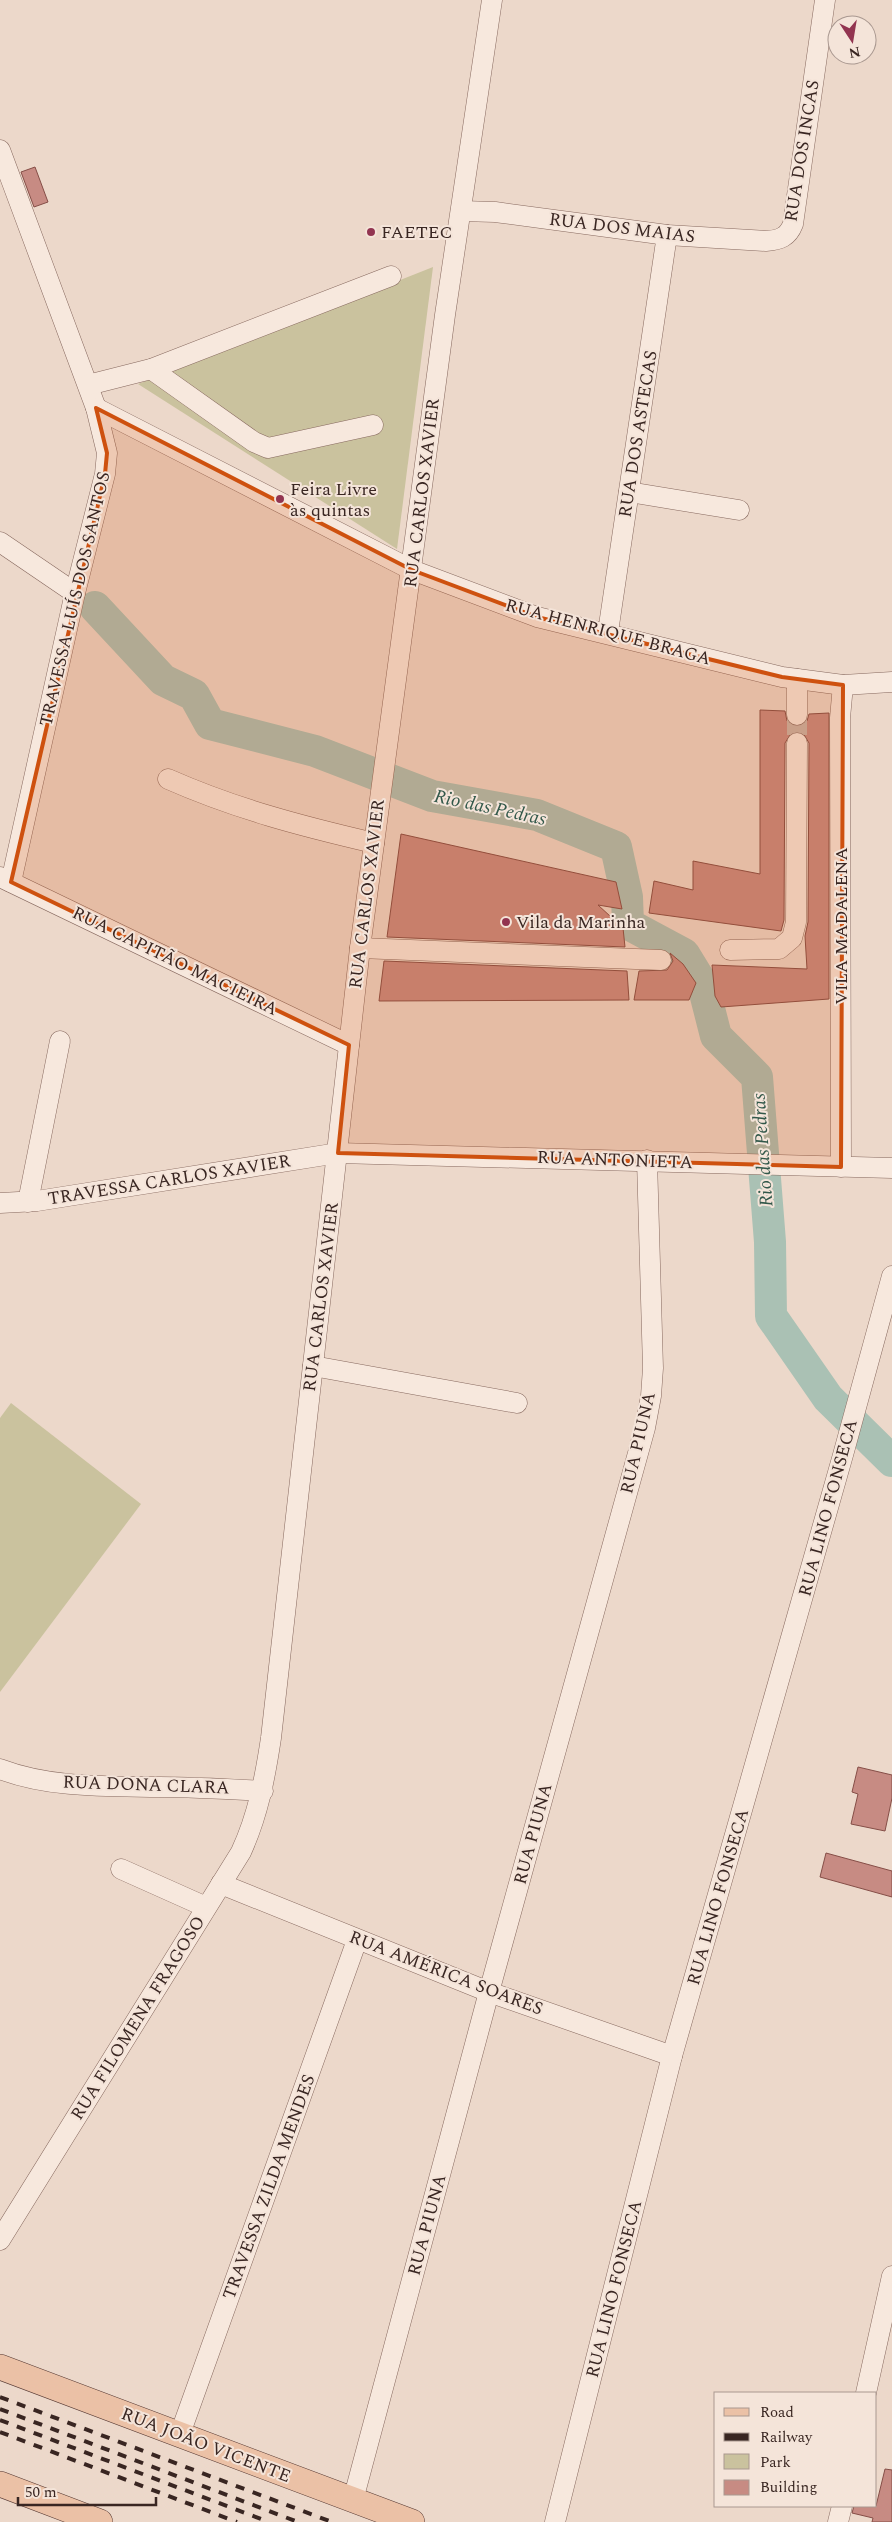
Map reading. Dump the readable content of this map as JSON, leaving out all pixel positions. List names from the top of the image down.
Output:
{
  "streets": {
    "main road": ["RUA JOÃO VICENTE"],
    "street": [
      "RUA DOS INCAS",
      "RUA DOS MAIAS",
      "RUA DOS ASTECAS",
      "RUA CARLOS XAVIER",
      "TRAVESSA LUÍS DOS SANTOS",
      "RUA HENRIQUE BRAGA",
      "VILA MADALENA",
      "RUA CAPITÃO MACIEIRA",
      "RUA ANTONIETA",
      "TRAVESSA CARLOS XAVIER",
      "RUA PIUNA",
      "RUA LINO FONSECA",
      "RUA DONA CLARA",
      "RUA AMÉRICA SOARES",
      "RUA FILOMENA FRAGOSO",
      "TRAVESSA ZILDA MENDES"
    ]
  },
  "crossings": [
    ["RUA DOS INCAS", "RUA DOS MAIAS"],
    ["RUA DOS MAIAS", "RUA DOS ASTECAS"],
    ["RUA DOS MAIAS", "RUA CARLOS XAVIER"],
    ["RUA DOS ASTECAS", "RUA HENRIQUE BRAGA"],
    ["RUA CARLOS XAVIER", "RUA HENRIQUE BRAGA"],
    ["RUA CARLOS XAVIER", "RUA CAPITÃO MACIEIRA"],
    ["RUA CARLOS XAVIER", "RUA ANTONIETA"],
    ["RUA CARLOS XAVIER", "TRAVESSA CARLOS XAVIER"],
    ["RUA CARLOS XAVIER", "RUA DONA CLARA"],
    ["RUA CARLOS XAVIER", "RUA FILOMENA FRAGOSO"],
    ["TRAVESSA LUÍS DOS SANTOS", "RUA HENRIQUE BRAGA"],
    ["TRAVESSA LUÍS DOS SANTOS", "RUA CAPITÃO MACIEIRA"],
    ["RUA HENRIQUE BRAGA", "VILA MADALENA"],
    ["VILA MADALENA", "RUA ANTONIETA"],
    ["RUA ANTONIETA", "TRAVESSA CARLOS XAVIER"],
    ["RUA ANTONIETA", "RUA PIUNA"],
    ["RUA PIUNA", "RUA AMÉRICA SOARES"],
    ["RUA PIUNA", "RUA JOÃO VICENTE"],
    ["RUA LINO FONSECA", "RUA AMÉRICA SOARES"],
    ["RUA DONA CLARA", "RUA FILOMENA FRAGOSO"],
    ["RUA AMÉRICA SOARES", "RUA FILOMENA FRAGOSO"],
    ["RUA AMÉRICA SOARES", "TRAVESSA ZILDA MENDES"],
    ["TRAVESSA ZILDA MENDES", "RUA JOÃO VICENTE"]
  ],
  "water": ["Rio das Pedras"],
  "places": ["FAETEC", "Feira Livre às quintas", "Vila da Marinha"],
  "legend": [
    "Road",
    "Railway",
    "Park",
    "Building"
  ],
  "scale_bar": "50 m",
  "north": "bottom"
}
